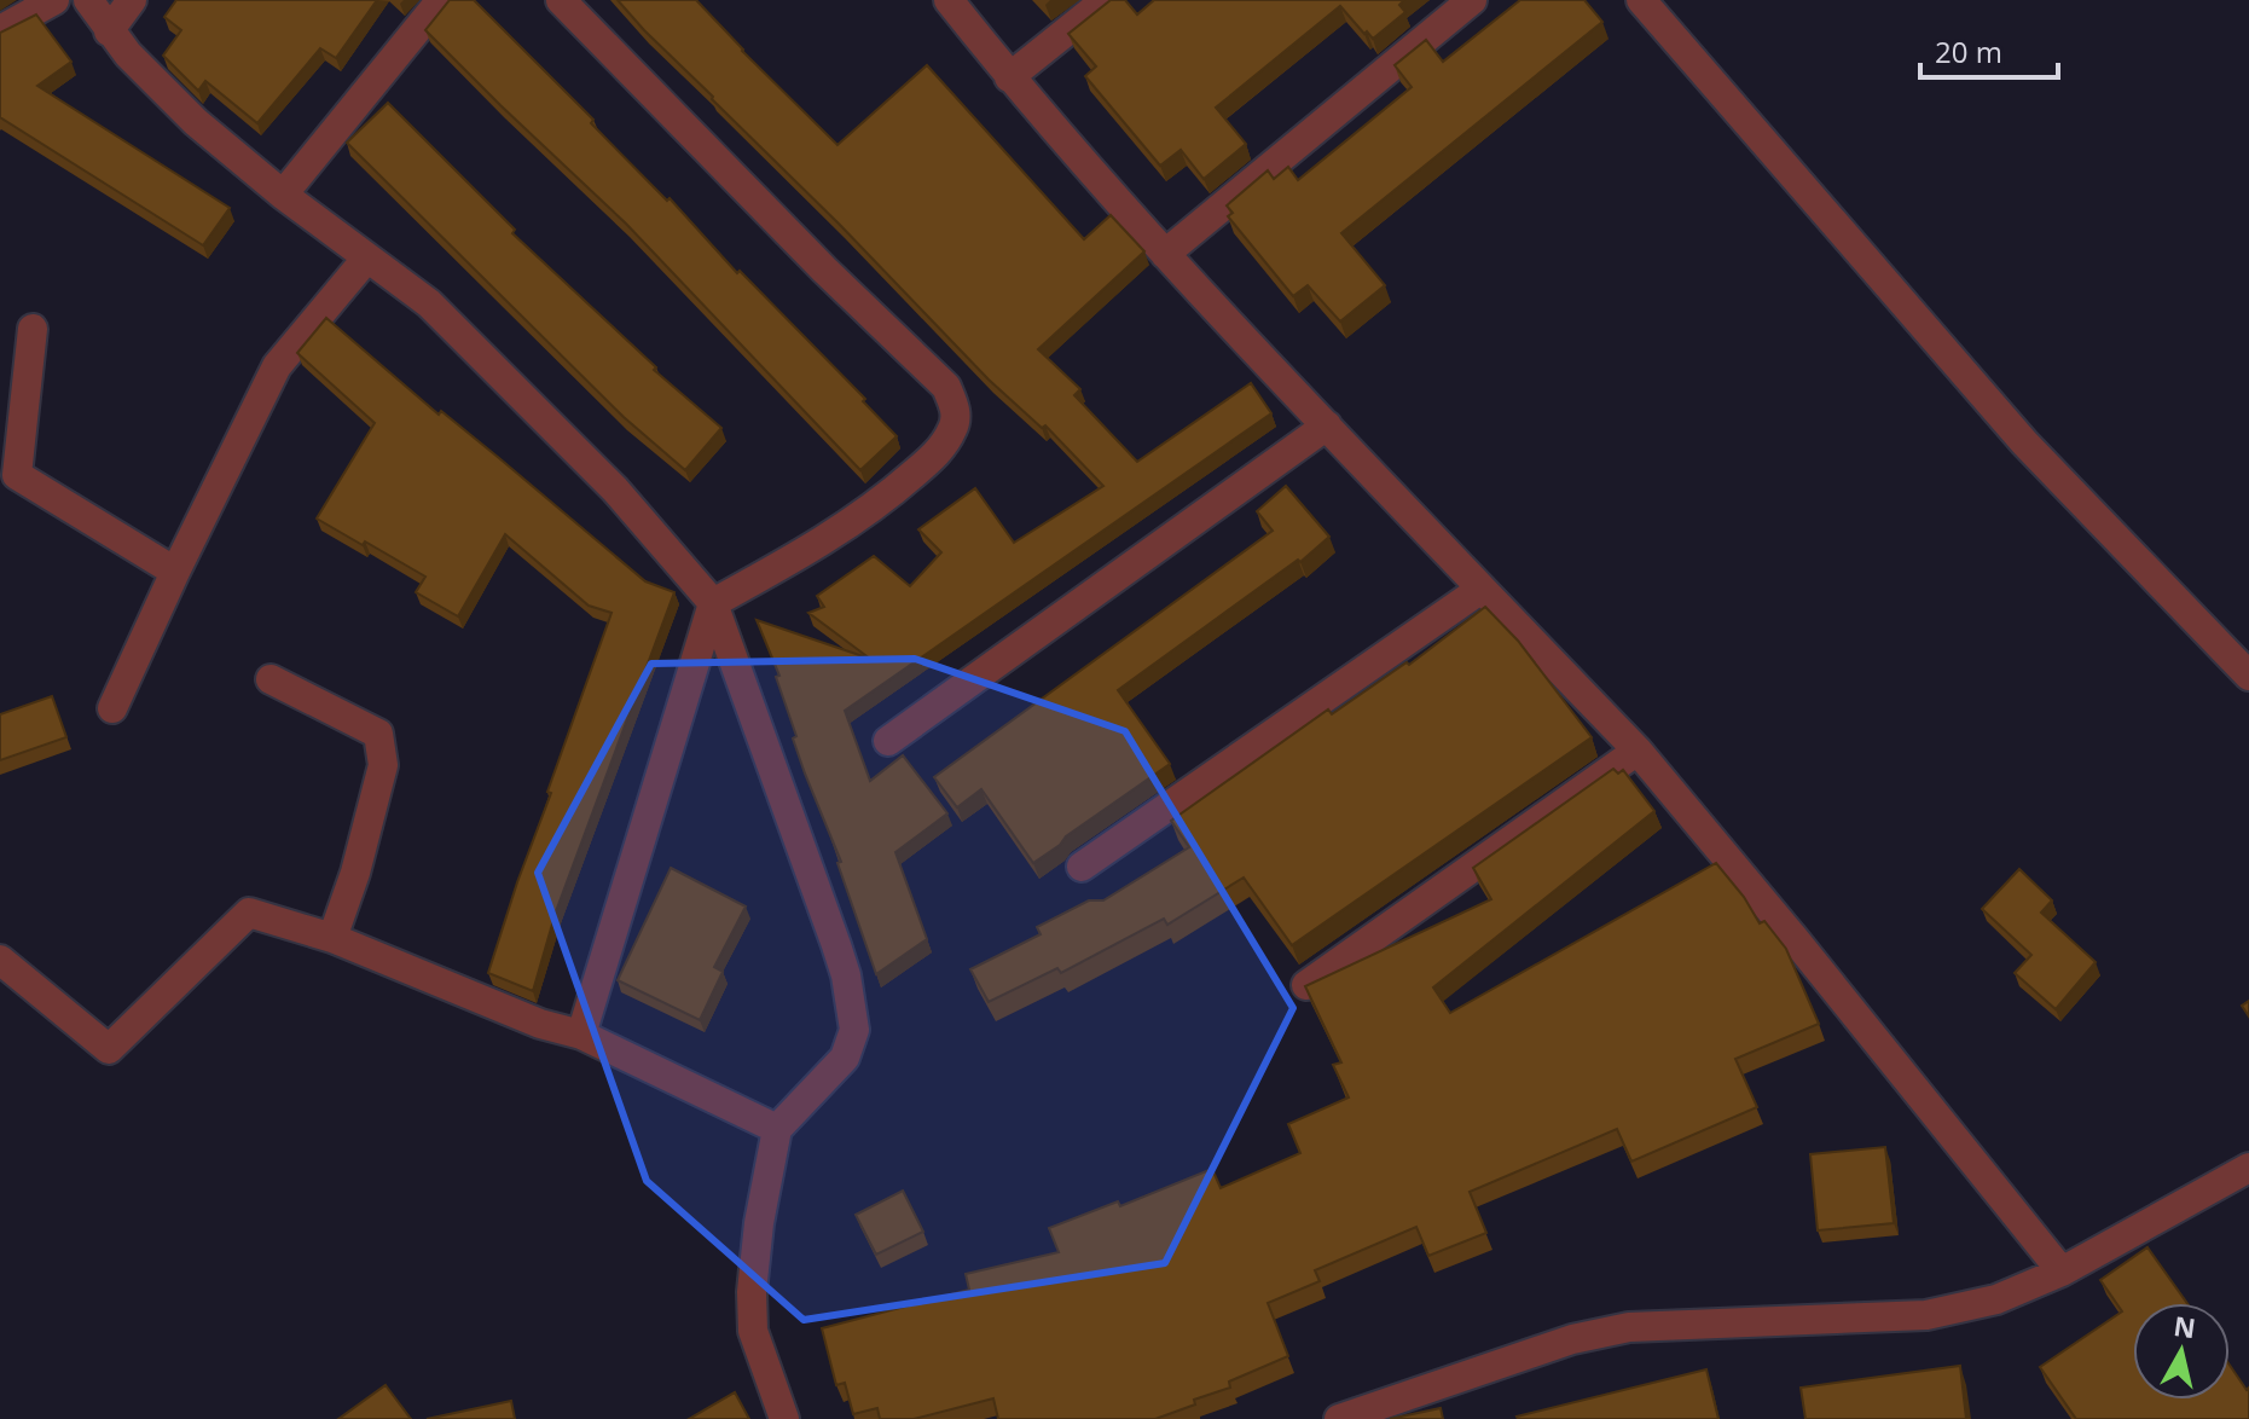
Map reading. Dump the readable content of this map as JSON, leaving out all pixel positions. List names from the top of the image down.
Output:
{
  "scale_bar": "20 m",
  "north": "top"
}
